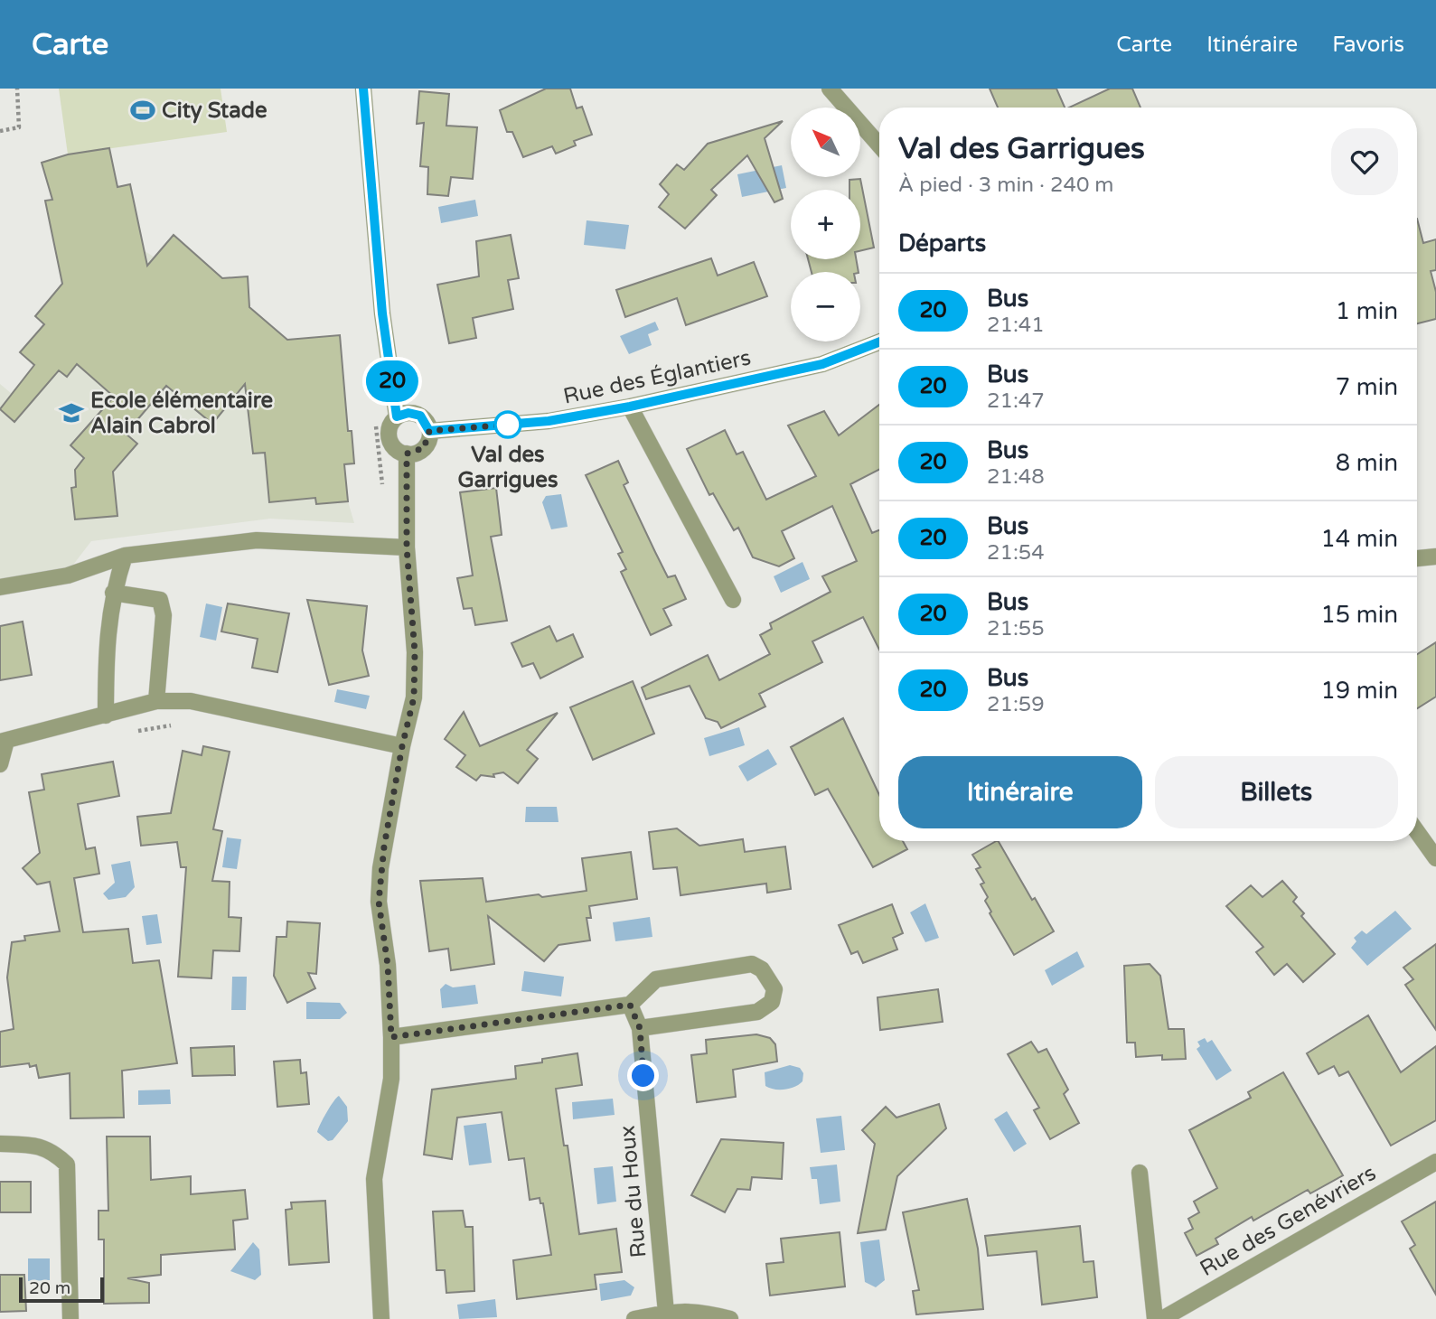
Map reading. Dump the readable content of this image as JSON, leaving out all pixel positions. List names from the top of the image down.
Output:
{
  "streets": {
    "street": ["Rue des Églantiers", "Rue du Houx", "Rue des Genévriers"]
  },
  "places": {
    "sports": ["City Stade"],
    "school or university": ["Ecole élémentaire Alain Cabrol"],
    "other": ["Val des Garrigues"]
  },
  "lines": ["bus line 20"],
  "scale_bar": "20 m",
  "north": "top left",
  "page": {
    "header": "Carte",
    "nav": ["Carte", "Itinéraire", "Favoris"],
    "on_map": "20",
    "map_buttons": ["+", "−"],
    "heading": [
      ["Val des Garrigues", "À pied · 3 min · 240 m"],
      "Départs"
    ],
    "list": [
      {
        "mark": "20",
        "name": "Bus",
        "note": "21:41",
        "value": "1 min"
      },
      {
        "mark": "20",
        "name": "Bus",
        "note": "21:47",
        "value": "7 min"
      },
      {
        "mark": "20",
        "name": "Bus",
        "note": "21:48",
        "value": "8 min"
      },
      {
        "mark": "20",
        "name": "Bus",
        "note": "21:54",
        "value": "14 min"
      },
      {
        "mark": "20",
        "name": "Bus",
        "note": "21:55",
        "value": "15 min"
      },
      {
        "mark": "20",
        "name": "Bus",
        "note": "21:59",
        "value": "19 min"
      }
    ],
    "buttons": ["Itinéraire", "Billets"],
    "scale": "20 m"
  }
}
